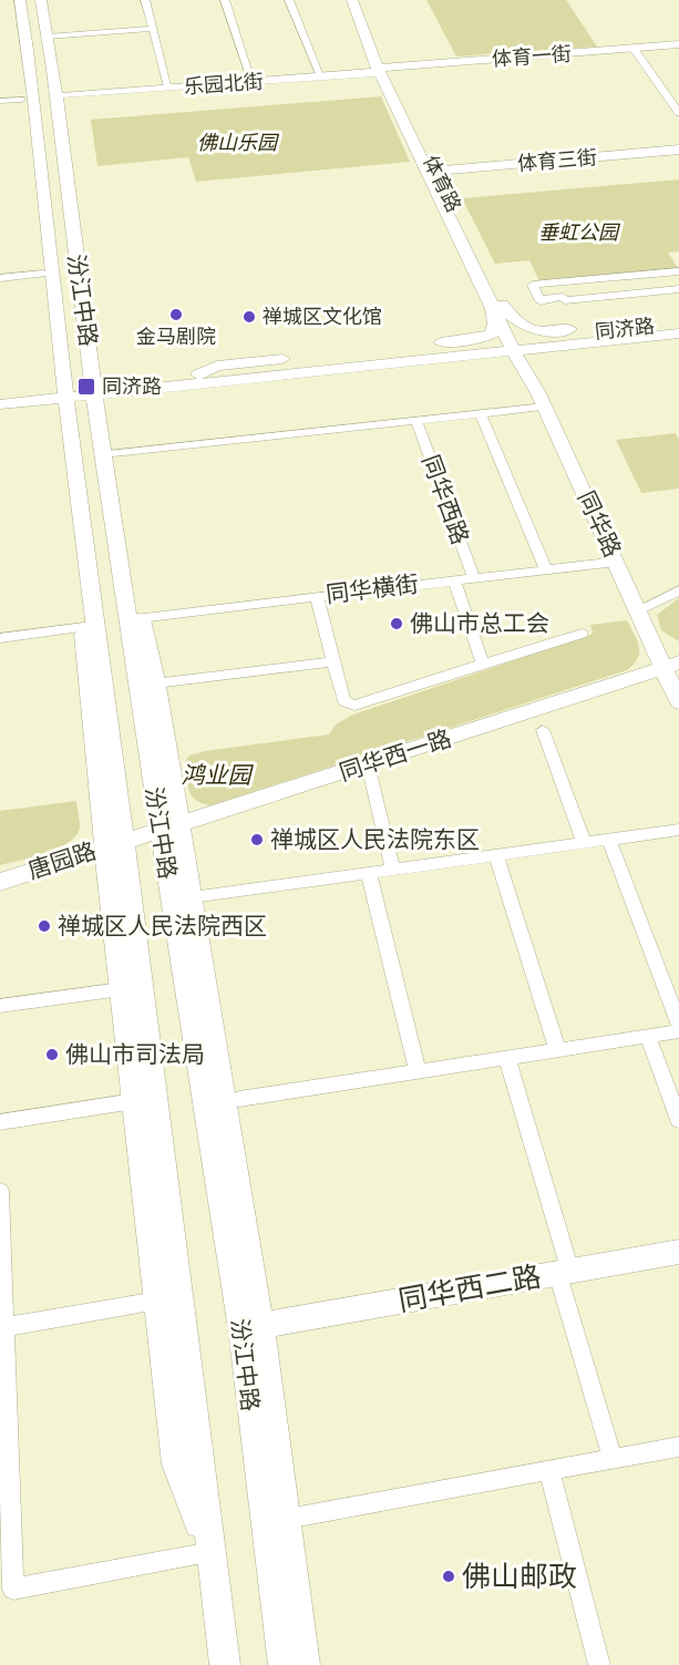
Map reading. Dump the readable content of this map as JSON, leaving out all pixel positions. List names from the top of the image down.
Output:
{
  "streets": {
    "main road": [
      "体育一街",
      "乐园北街",
      "体育三街",
      "体育路",
      "汾江中路",
      "同济路",
      "同华路",
      "同华西一路",
      "唐园路",
      "同华西二路"
    ],
    "street": ["同华西路", "同华横街"]
  },
  "crossings": [
    ["体育一街", "乐园北街"],
    ["体育一街", "体育路"],
    ["乐园北街", "体育路"],
    ["体育三街", "体育路"],
    ["体育路", "同济路"],
    ["体育路", "同华路"],
    ["汾江中路", "同济路"],
    ["汾江中路", "同华横街"],
    ["汾江中路", "同华西一路"],
    ["汾江中路", "唐园路"],
    ["同济路", "同华路"],
    ["同华西路", "同华横街"],
    ["同华路", "同华横街"],
    ["同华路", "同华西一路"],
    ["同华西一路", "唐园路"]
  ],
  "parks": ["佛山乐园", "垂虹公园", "鸿业园"],
  "places": {
    "other": [
      "金马剧院",
      "禅城区文化馆",
      "佛山市总工会",
      "禅城区人民法院东区",
      "禅城区人民法院西区",
      "佛山市司法局",
      "佛山邮政"
    ],
    "transit": ["同济路"]
  }
}
